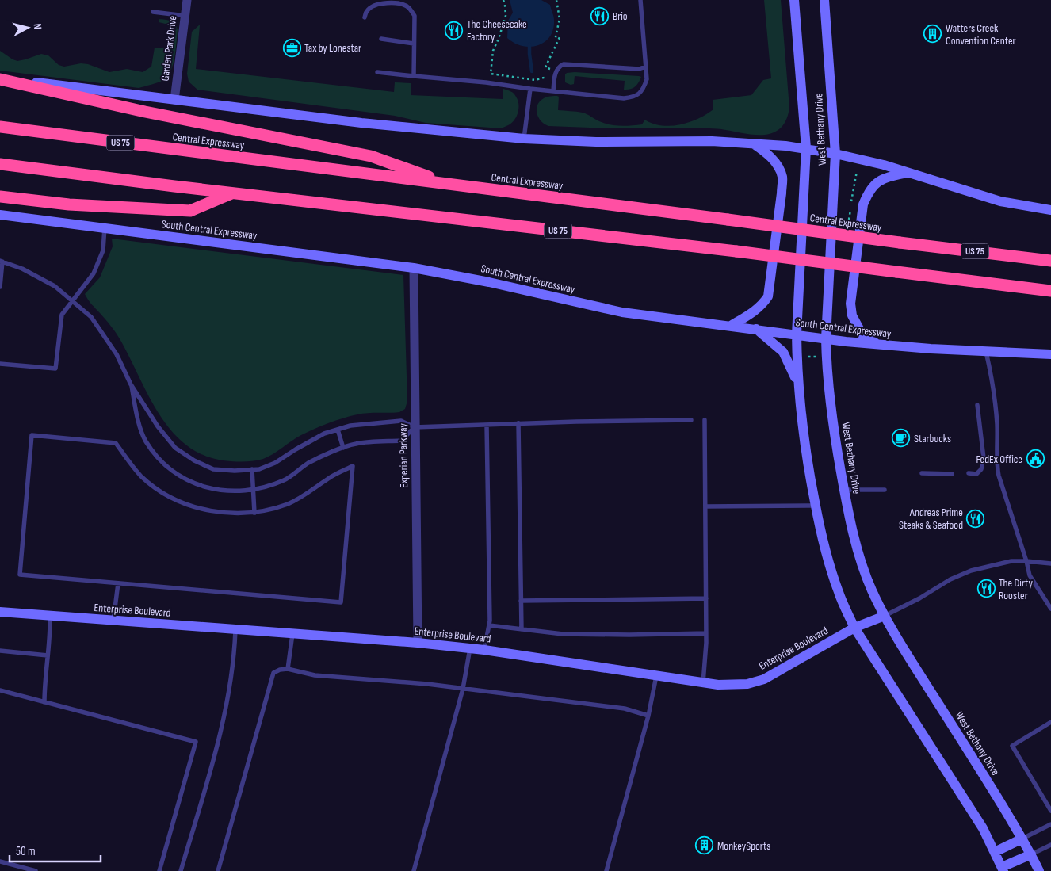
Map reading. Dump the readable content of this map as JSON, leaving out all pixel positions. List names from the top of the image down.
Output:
{
  "streets": {
    "highway": ["Central Expressway", "US 75"],
    "main road": ["West Bethany Drive", "South Central Expressway", "Enterprise Boulevard"],
    "street": ["Garden Park Drive", "Experian Parkway"]
  },
  "crossings": [
    ["West Bethany Drive", "South Central Expressway"],
    ["West Bethany Drive", "Enterprise Boulevard"],
    ["South Central Expressway", "Experian Parkway"],
    ["Experian Parkway", "Enterprise Boulevard"]
  ],
  "places": {
    "restaurant": [
      "Brio",
      "The Cheesecake Factory",
      "Andreas Prime Steaks & Seafood",
      "The Dirty Rooster"
    ],
    "building": ["Watters Creek Convention Center", "MonkeySports"],
    "office": ["Tax by Lonestar"],
    "cafe": ["Starbucks"],
    "public building": ["FedEx Office"]
  },
  "scale_bar": "50 m",
  "north": "right"
}
